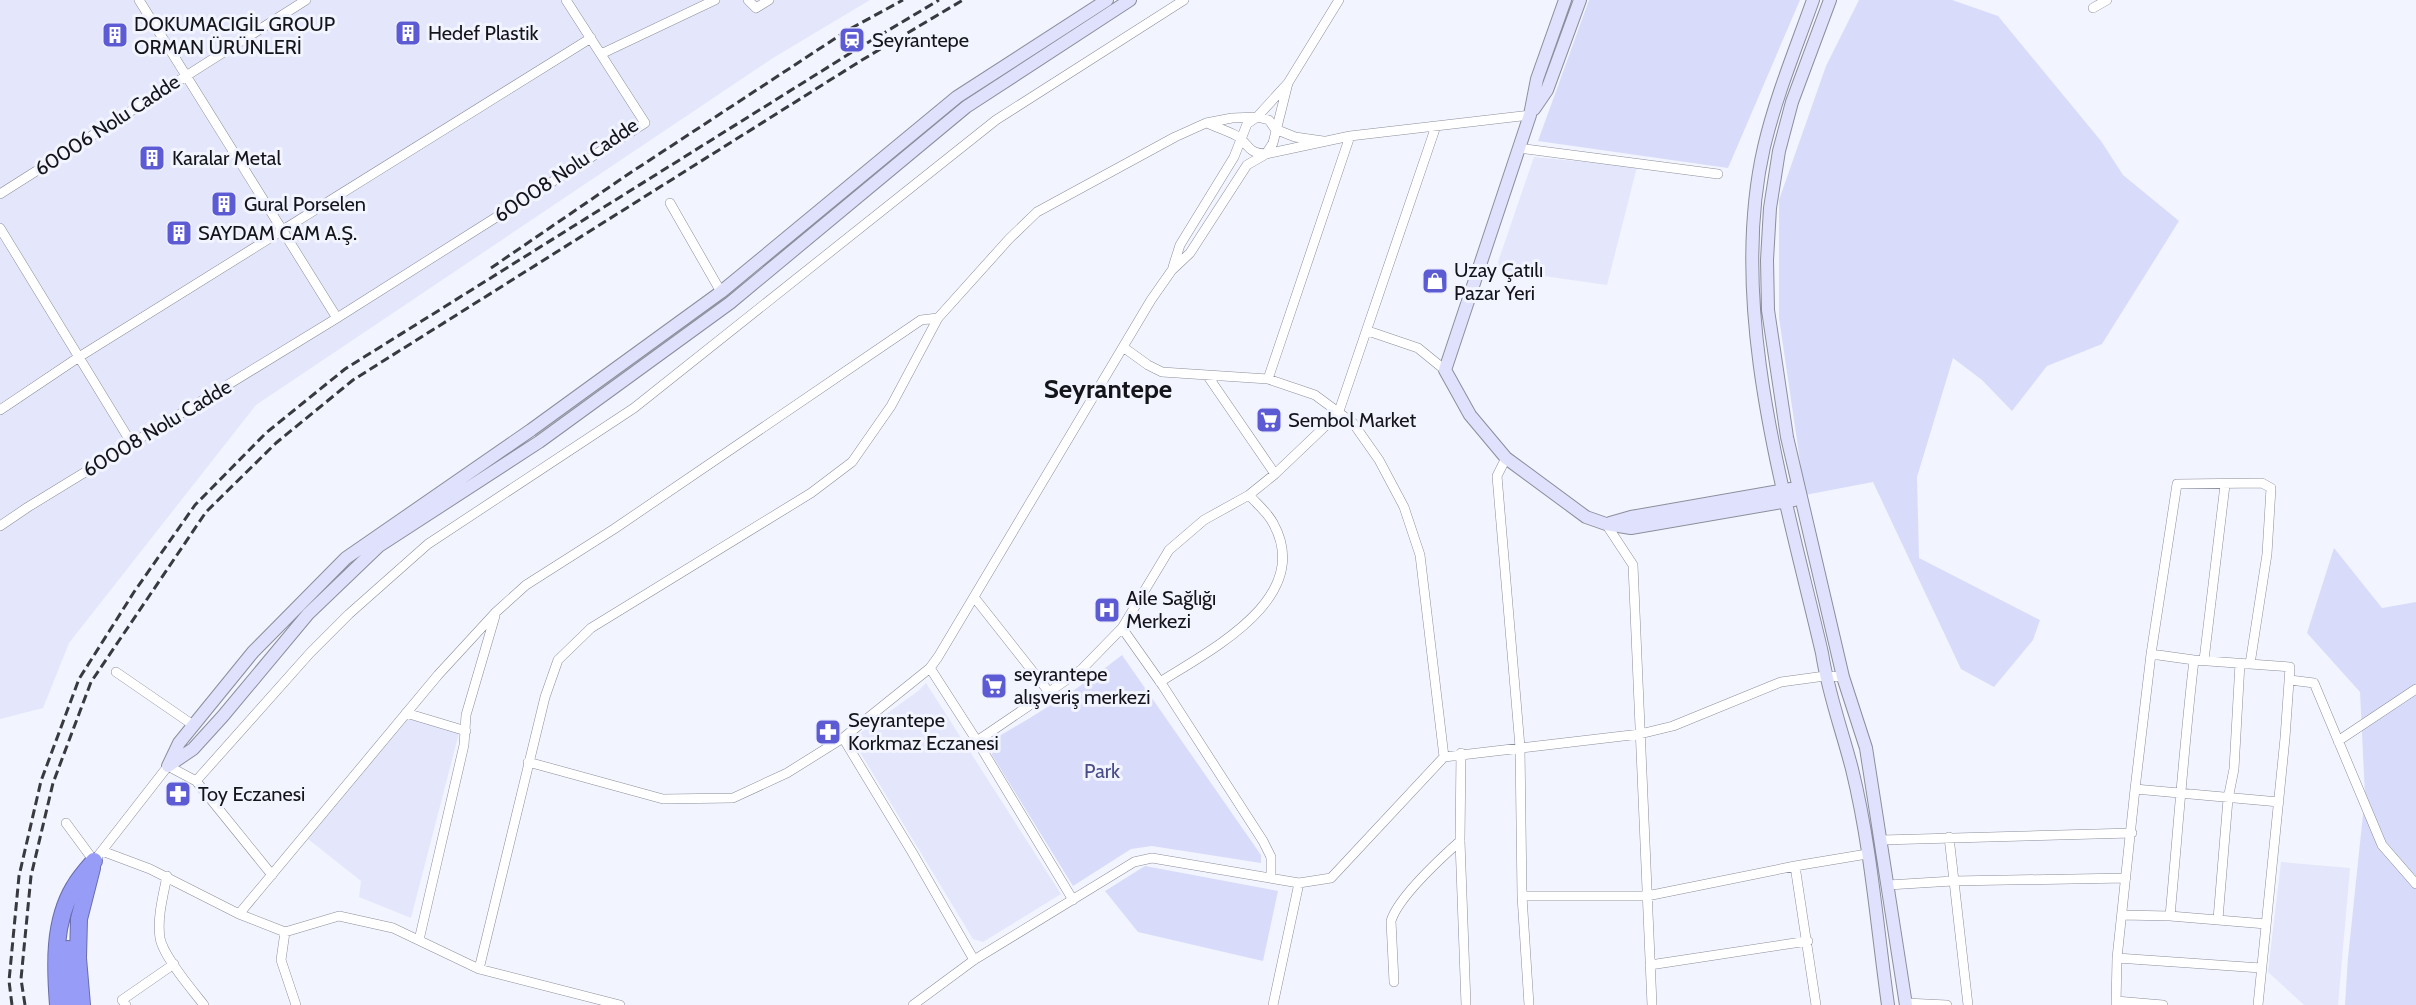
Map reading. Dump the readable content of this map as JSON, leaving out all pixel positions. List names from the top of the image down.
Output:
{
  "streets": {
    "street": ["60006 Nolu Cadde", "60008 Nolu Cadde"]
  },
  "districts": ["Seyrantepe"],
  "parks": ["Park"],
  "places": {
    "building": [
      "Hedef Plastik",
      "DOKUMACIGİL GROUP ORMAN ÜRÜNLERİ",
      "Karalar Metal",
      "Gural Porselen",
      "SAYDAM CAM A.Ş."
    ],
    "station": ["Seyrantepe"],
    "shop": ["Uzay Çatılı Pazar Yeri"],
    "supermarket": ["Sembol Market", "seyrantepe alışveriş merkezi"],
    "hospital": ["Aile Sağlığı Merkezi"],
    "pharmacy": ["Seyrantepe Korkmaz Eczanesi", "Toy Eczanesi"]
  }
}
